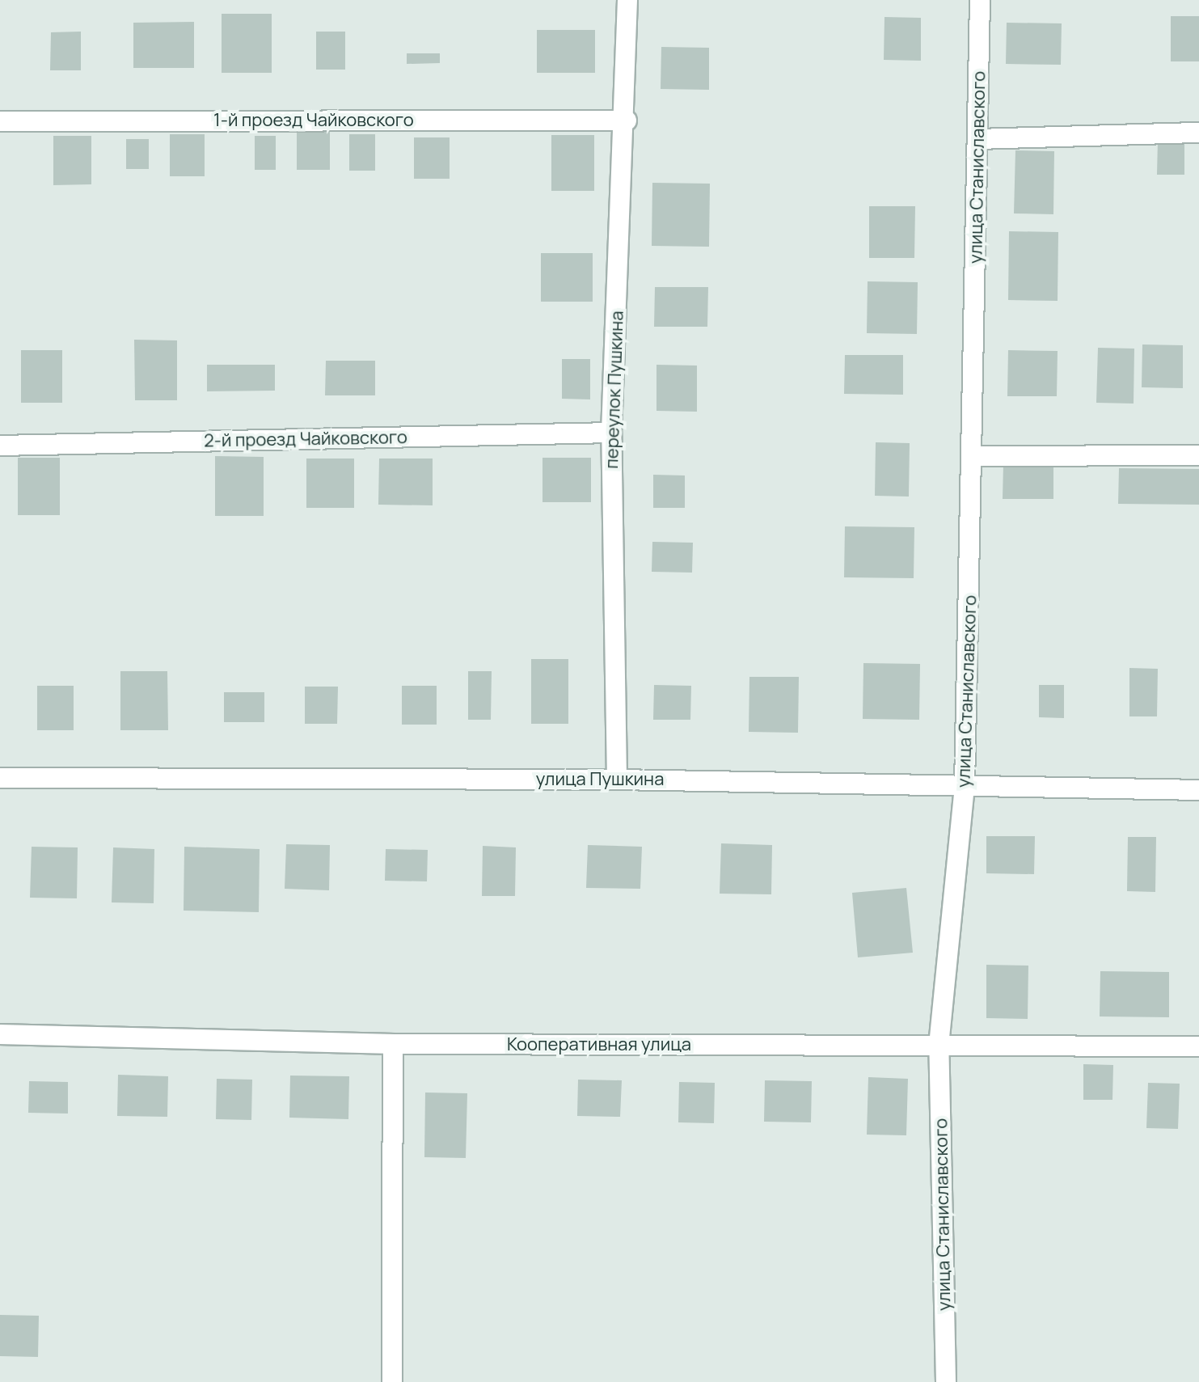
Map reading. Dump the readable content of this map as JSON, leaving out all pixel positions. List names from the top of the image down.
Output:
{
  "streets": {
    "street": [
      "1-й проезд Чайковского",
      "улица Станиславского",
      "переулок Пушкина",
      "2-й проезд Чайковского",
      "улица Пушкина",
      "Кооперативная улица"
    ]
  },
  "crossings": [
    ["1-й проезд Чайковского", "переулок Пушкина"],
    ["улица Станиславского", "улица Пушкина"],
    ["улица Станиславского", "Кооперативная улица"],
    ["переулок Пушкина", "2-й проезд Чайковского"],
    ["переулок Пушкина", "улица Пушкина"]
  ]
}
